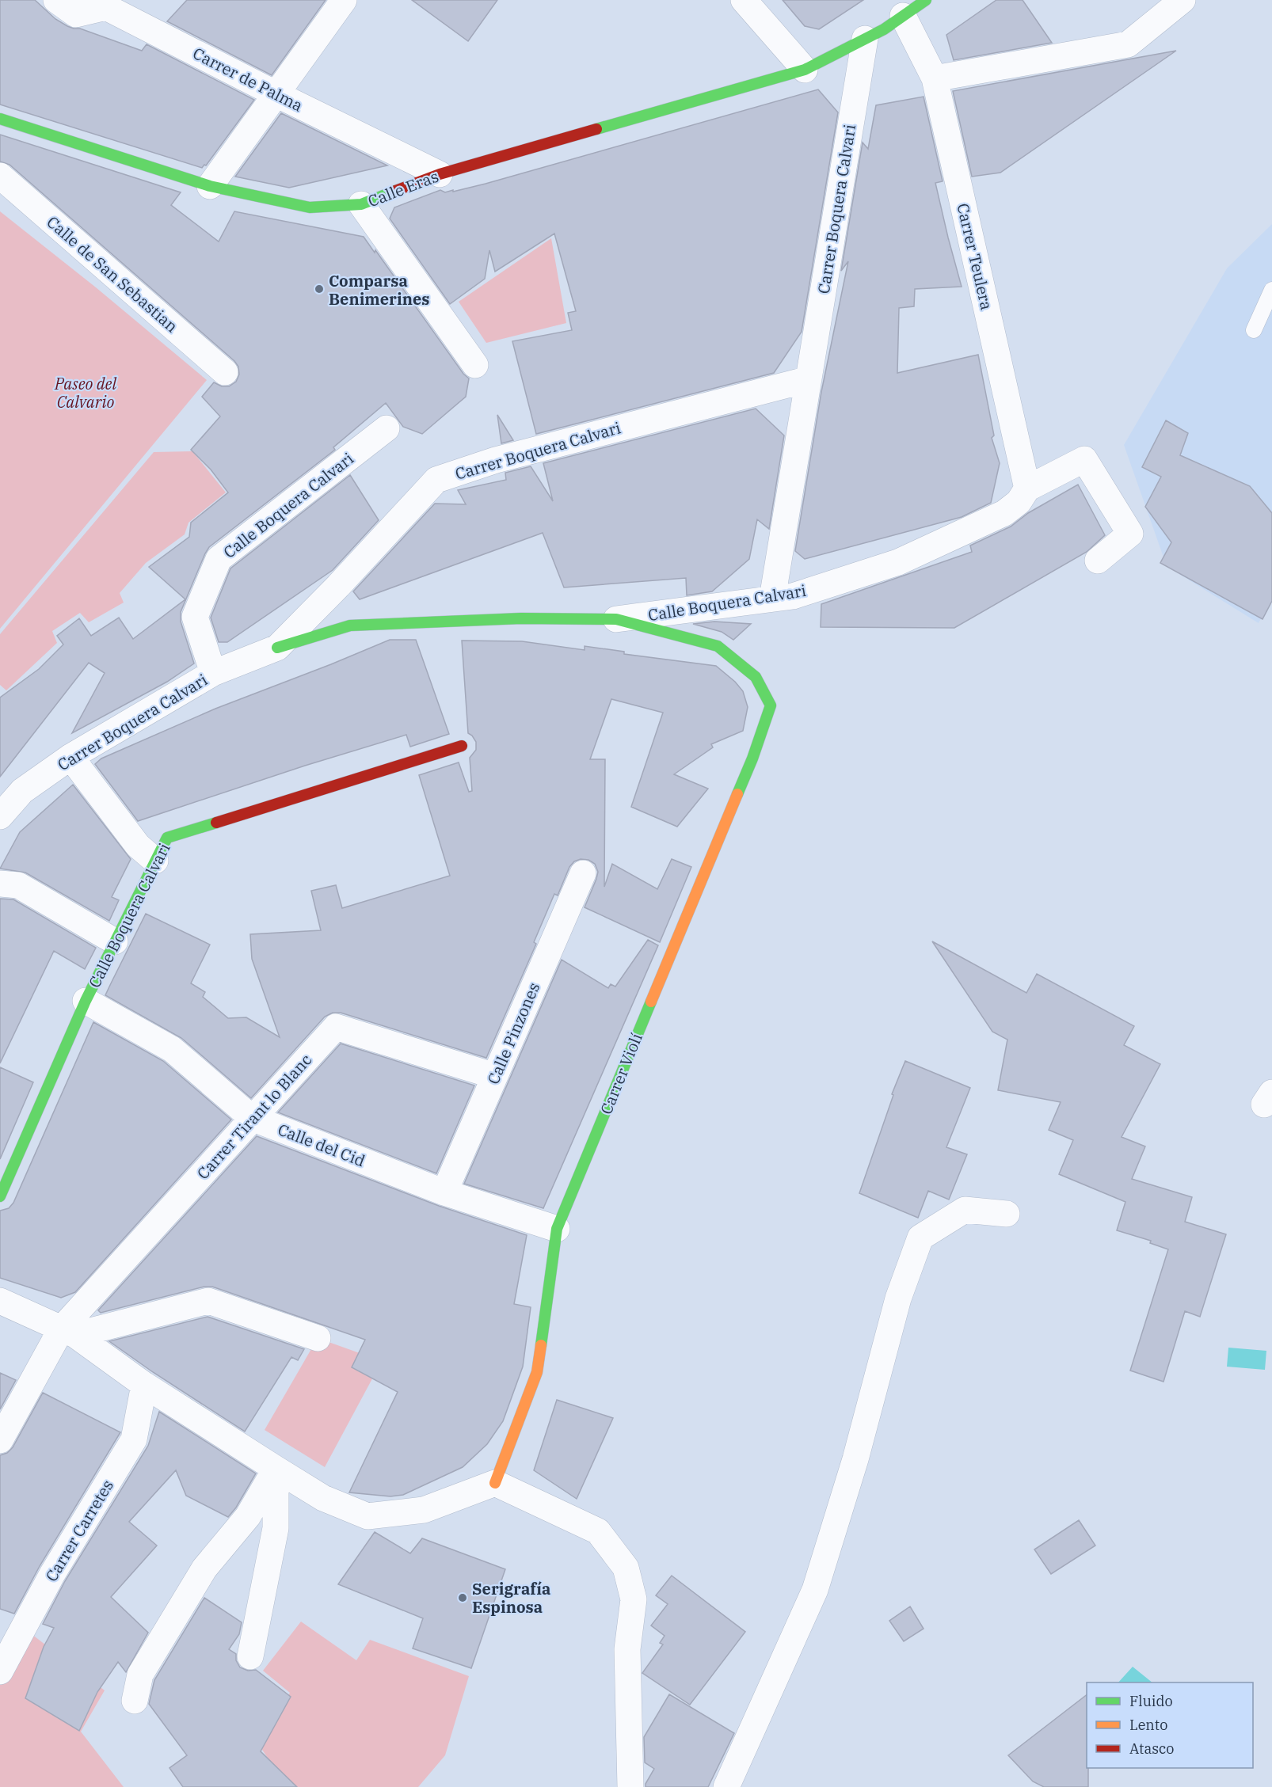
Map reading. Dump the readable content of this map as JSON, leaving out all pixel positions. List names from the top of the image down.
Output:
{
  "streets": {
    "street": [
      "Carrer de Palma",
      "Calle Eras",
      "Carrer Boquera Calvari",
      "Carrer Teulera",
      "Calle de San Sebastian",
      "Calle Boquera Calvari",
      "Calle Pinzones",
      "Carrer Violí",
      "Carrer Tirant lo Blanc",
      "Calle del Cid",
      "Carrer Carretes"
    ]
  },
  "crossings": [
    ["Carrer de Palma", "Calle Eras"],
    ["Calle Eras", "Carrer Boquera Calvari"],
    ["Calle Eras", "Carrer Teulera"],
    ["Carrer Boquera Calvari", "Calle Boquera Calvari"],
    ["Carrer Boquera Calvari", "Carrer Violí"],
    ["Carrer Teulera", "Calle Boquera Calvari"],
    ["Calle Boquera Calvari", "Calle del Cid"],
    ["Calle Pinzones", "Carrer Tirant lo Blanc"],
    ["Calle Pinzones", "Calle del Cid"],
    ["Carrer Violí", "Calle del Cid"],
    ["Carrer Tirant lo Blanc", "Calle del Cid"]
  ],
  "parks": ["Paseo del Calvario"],
  "places": ["Comparsa Benimerines", "Serigrafía Espinosa"],
  "legend": ["Fluido", "Lento", "Atasco"]
}
